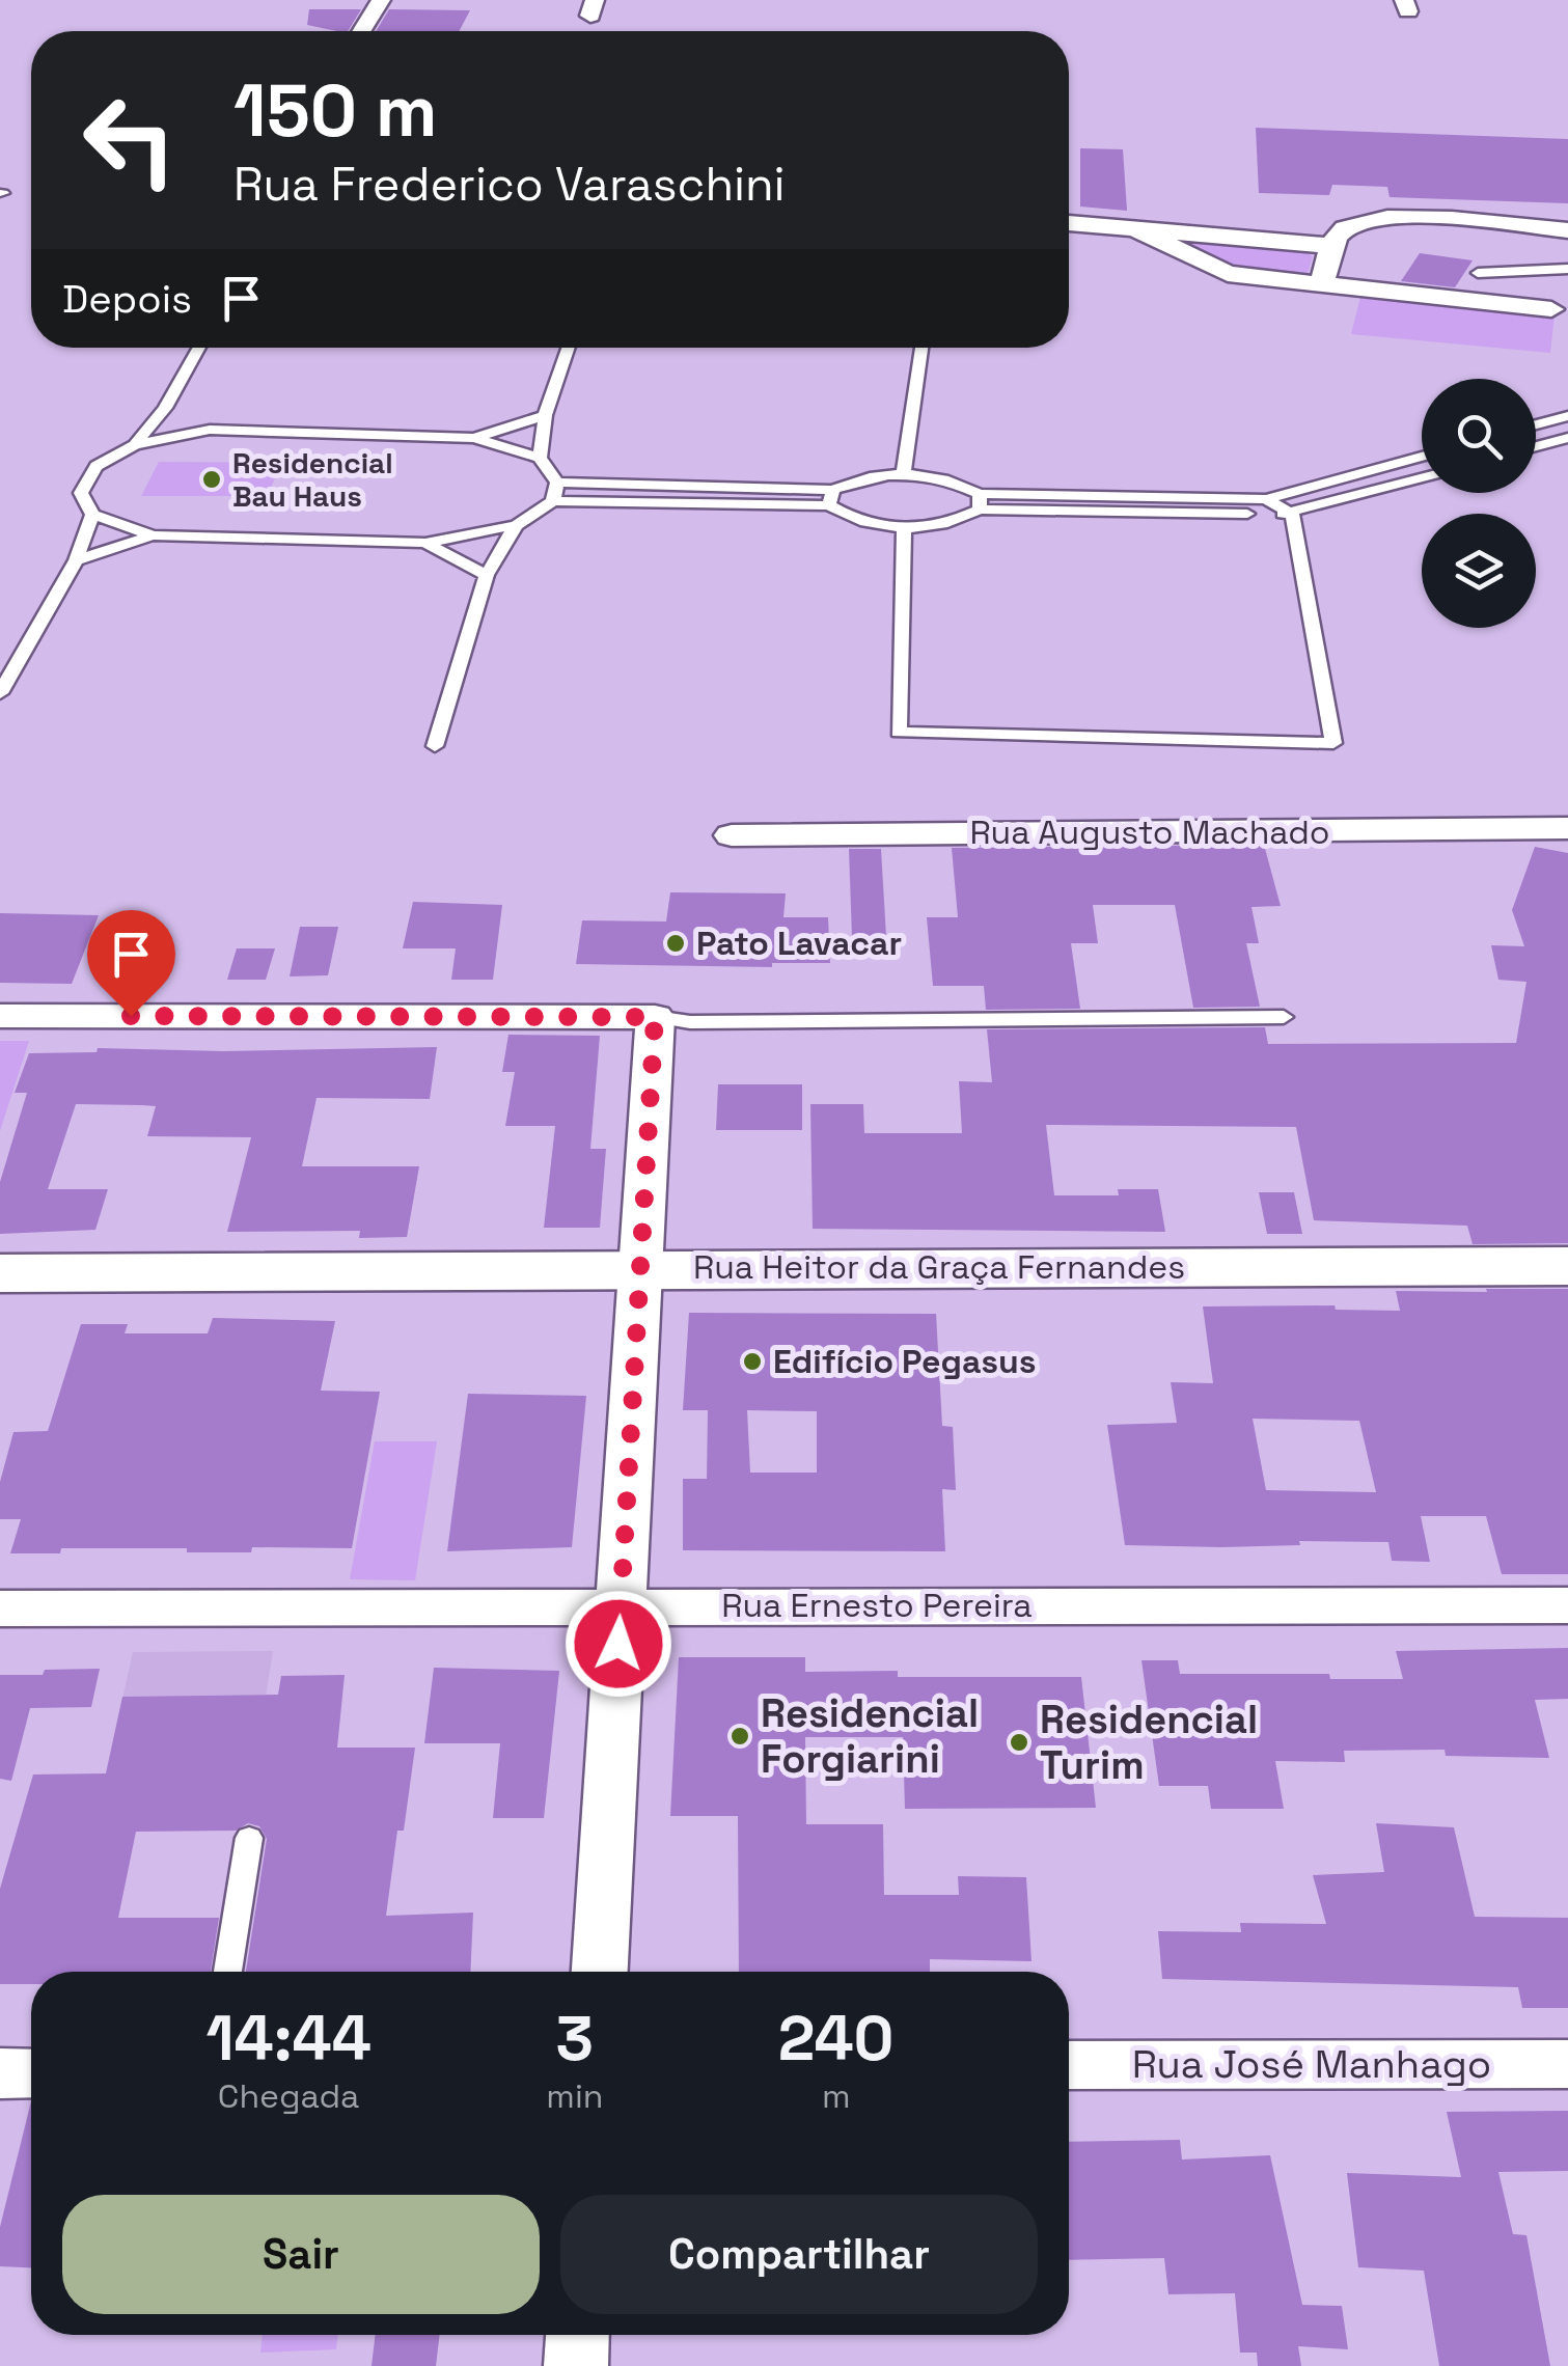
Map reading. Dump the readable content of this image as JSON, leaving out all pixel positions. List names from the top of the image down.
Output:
{
  "streets": {
    "street": [
      "Rua Augusto Machado",
      "Rua Heitor da Graça Fernandes",
      "Rua Ernesto Pereira",
      "Rua José Manhago"
    ]
  },
  "places": [
    "Residencial Bau Haus",
    "Pato Lavacar",
    "Edifício Pegasus",
    "Residencial Forgiarini",
    "Residencial Turim"
  ],
  "page": {
    "turn": ["150 m", "Rua Frederico Varaschini"],
    "then": "Depois",
    "eta": [
      "14:44",
      "Chegada",
      "3",
      "min",
      "240",
      "m"
    ],
    "buttons": ["Sair", "Compartilhar"]
  }
}
